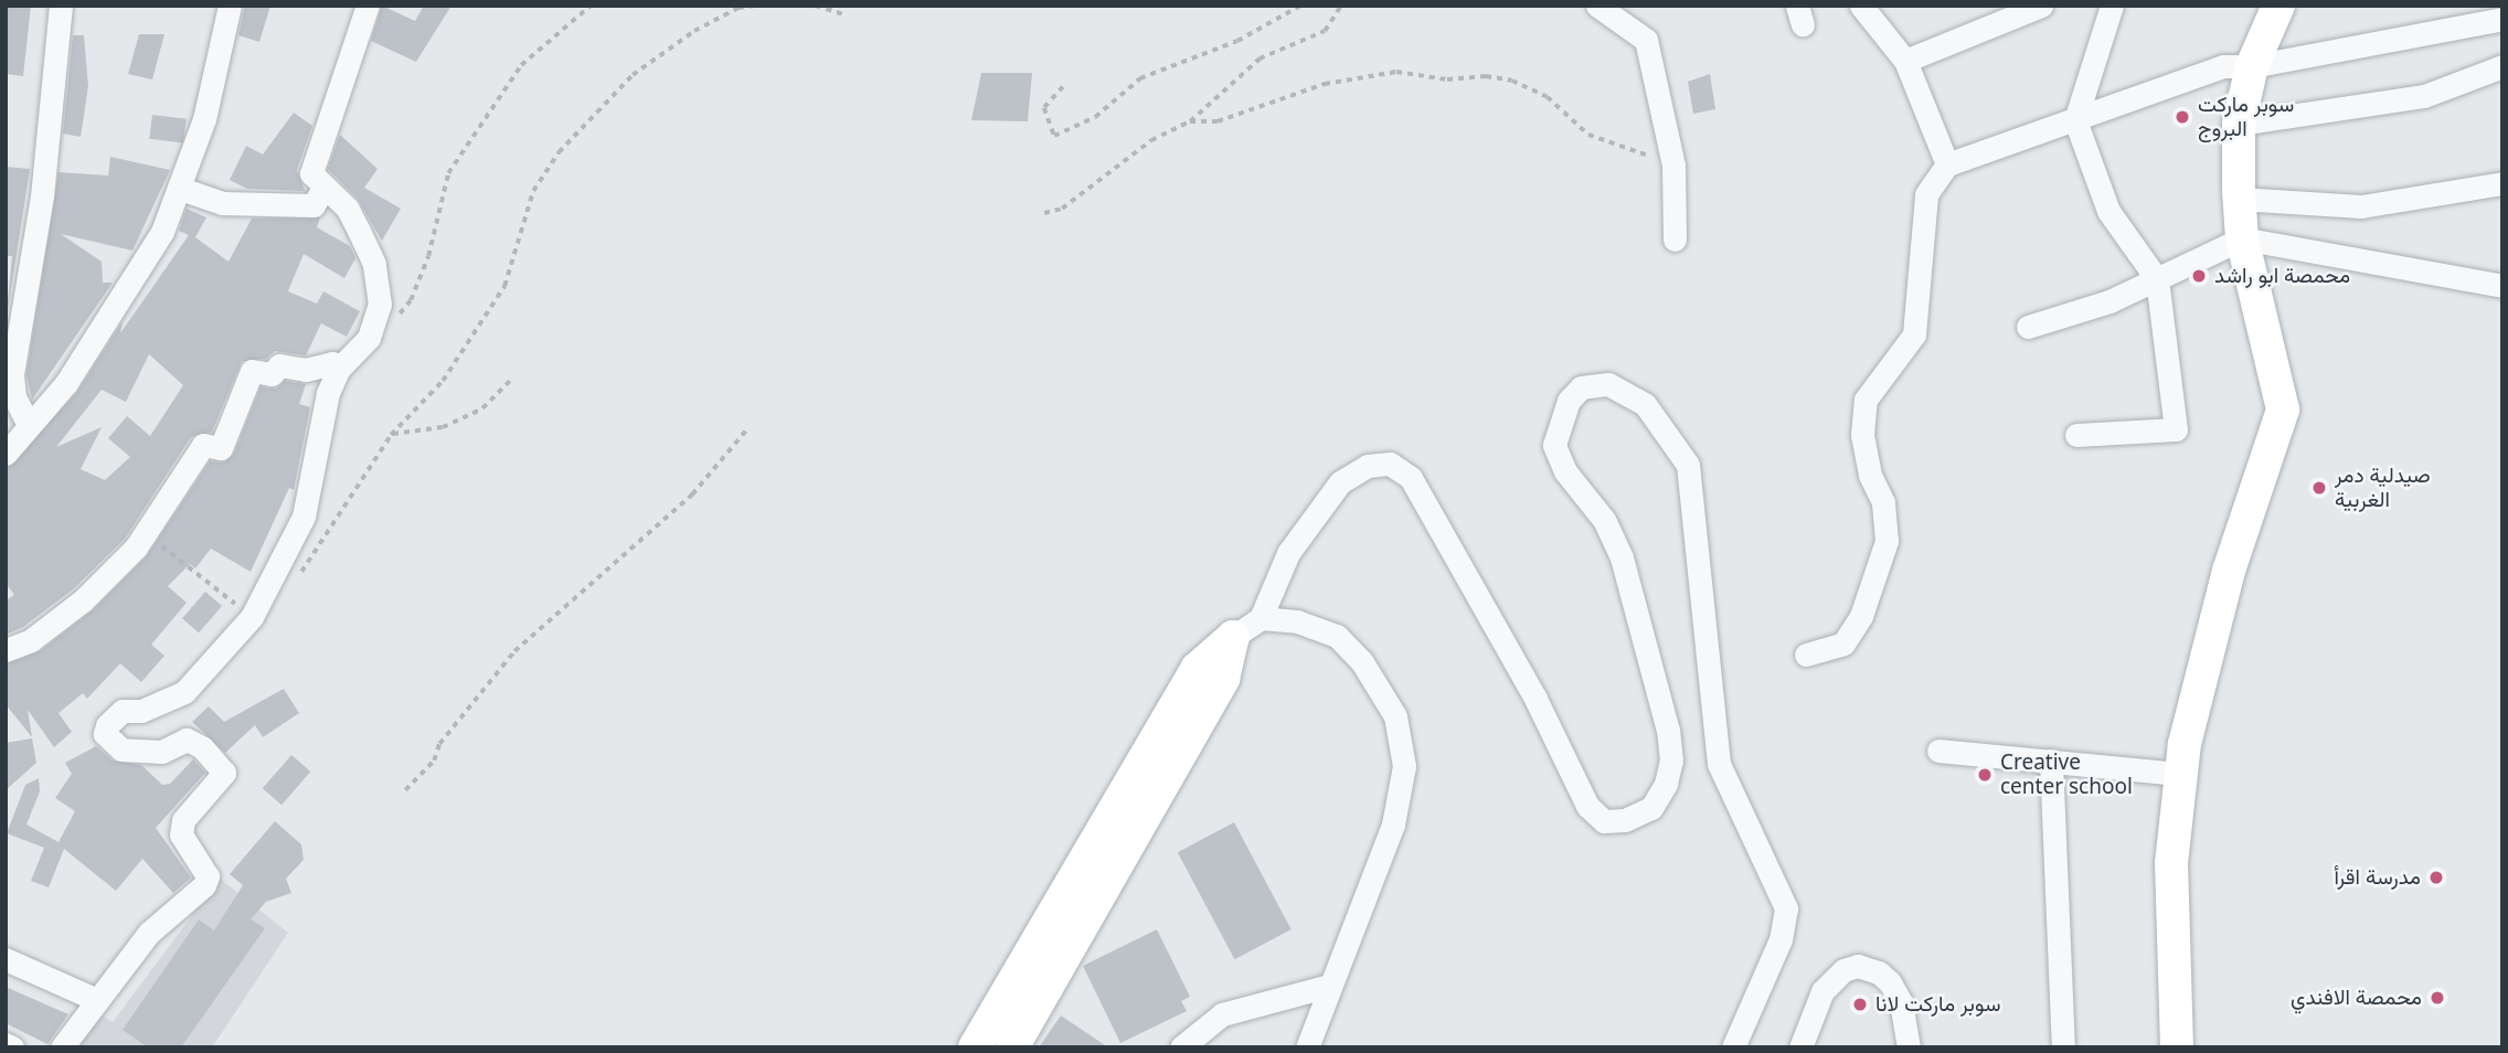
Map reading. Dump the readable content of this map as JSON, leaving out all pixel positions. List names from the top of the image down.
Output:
{
  "places": [
    "سوبر ماركت البروج",
    "محمصة ابو راشد",
    "صيدلية دمر الغربية",
    "Creative center school",
    "مدرسة اقرأ",
    "محمصة الافندي",
    "سوبر ماركت لانا"
  ]
}
